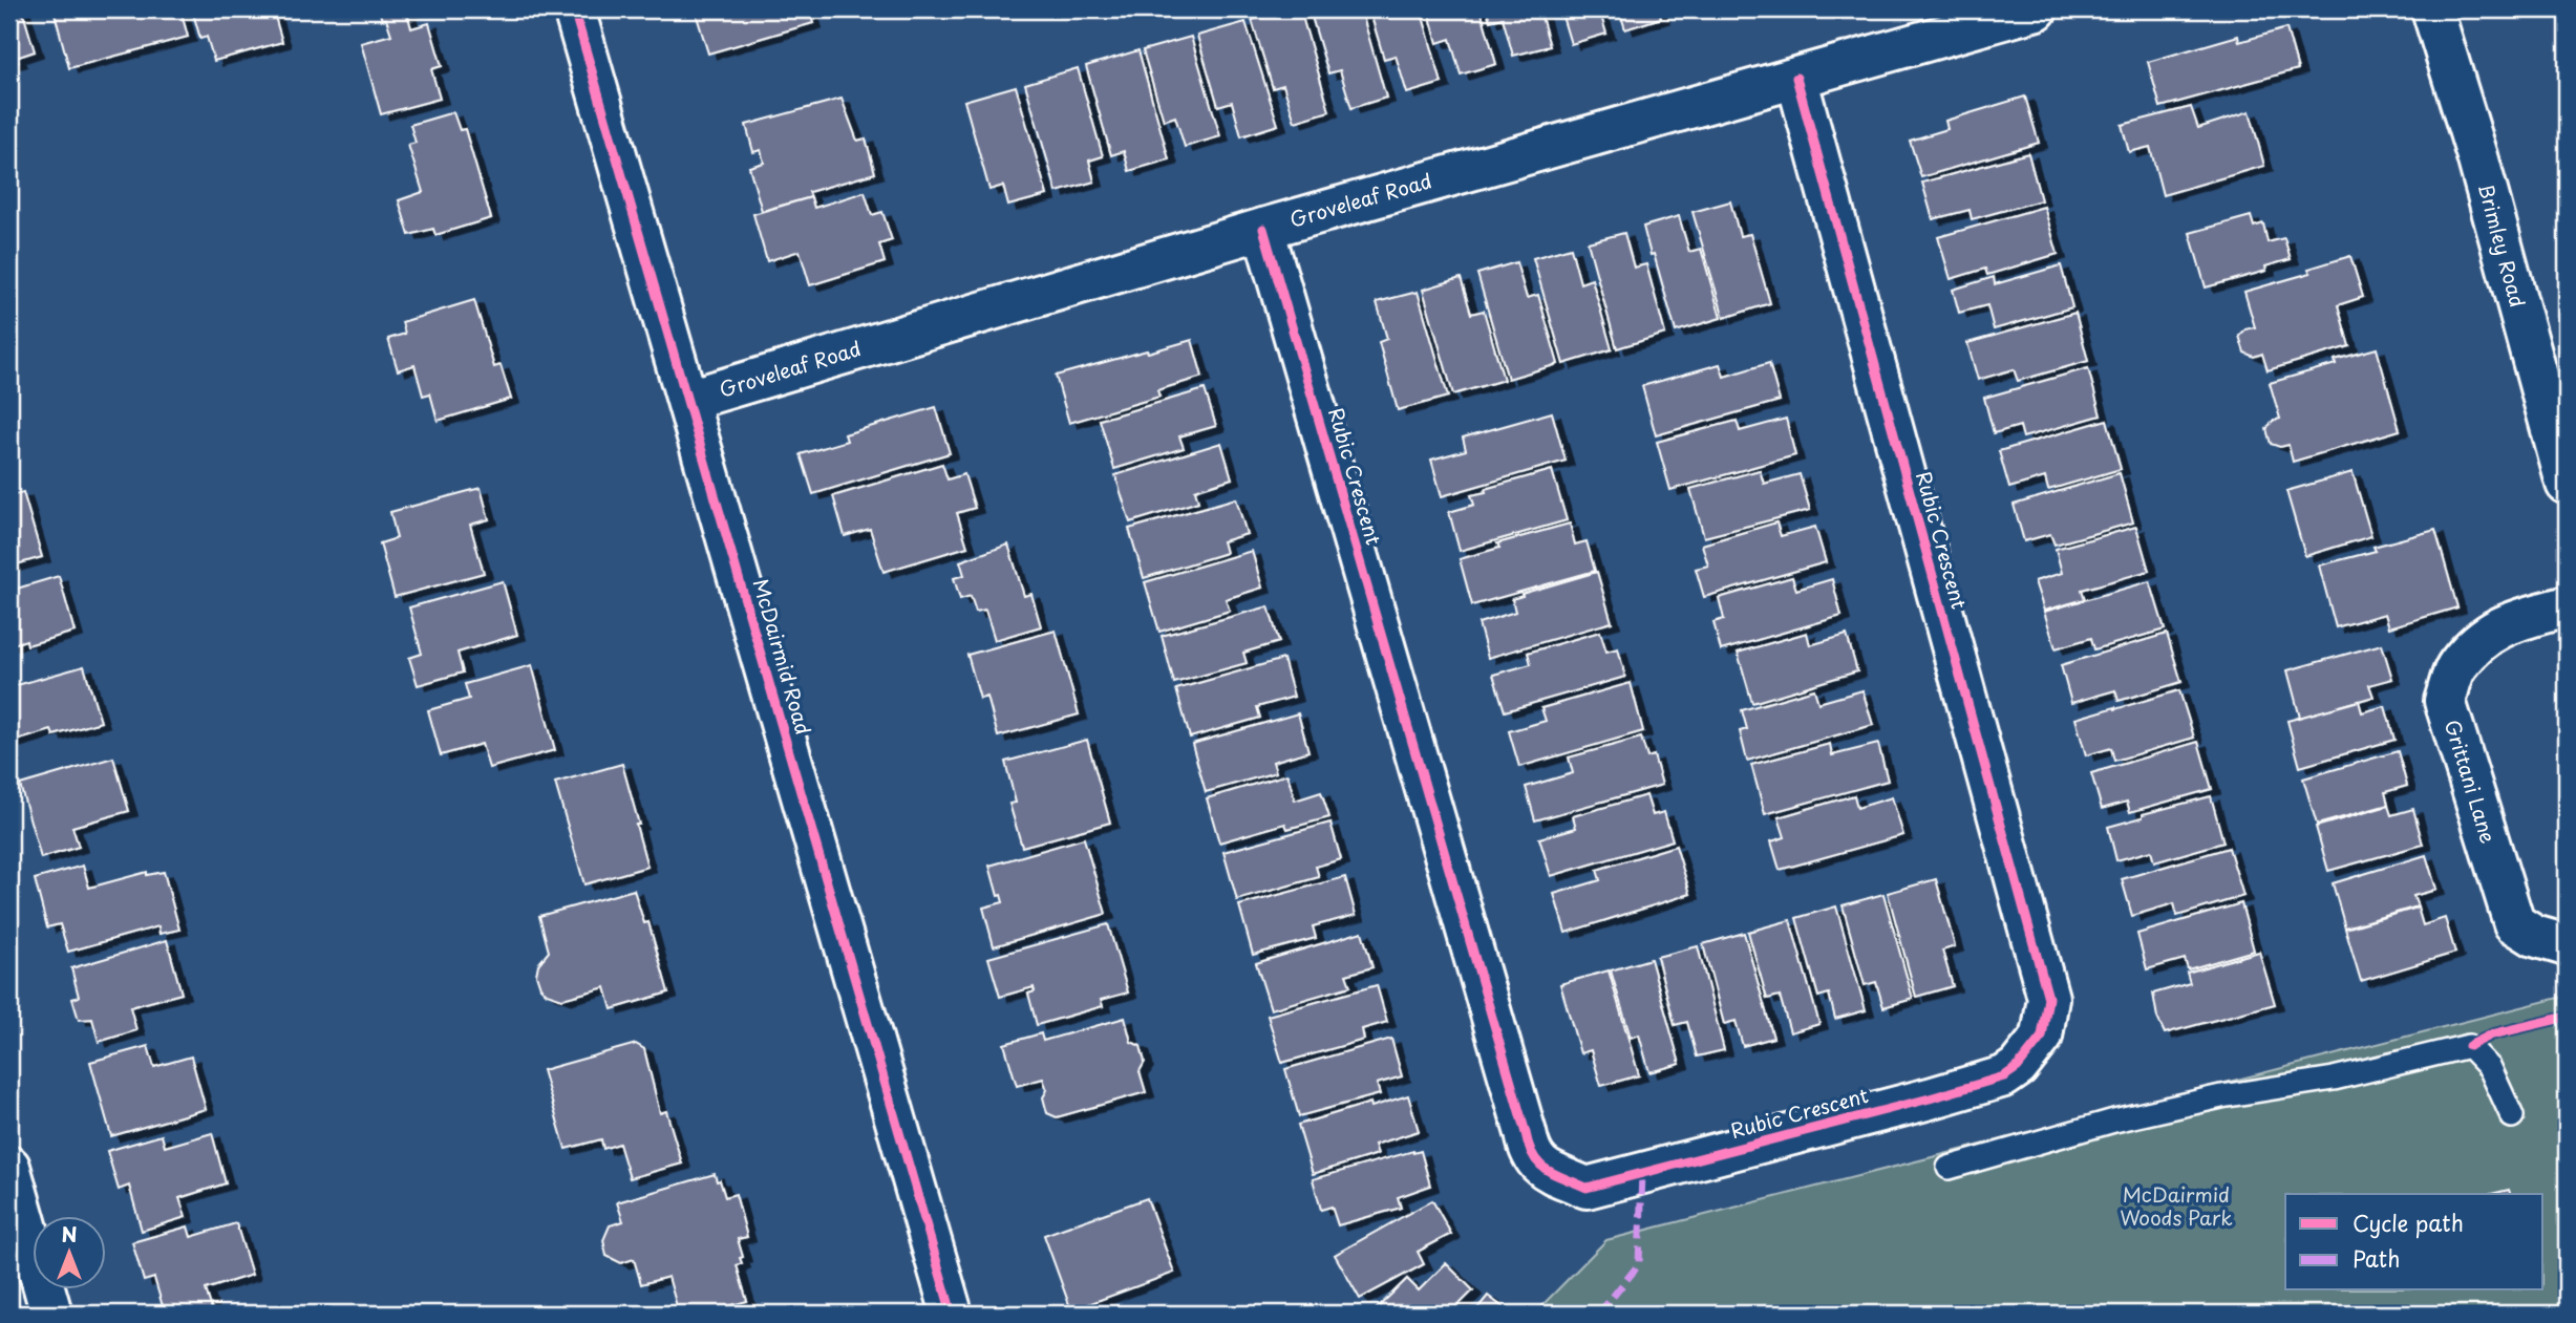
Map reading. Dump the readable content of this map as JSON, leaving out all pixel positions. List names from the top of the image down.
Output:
{
  "streets": {
    "street": [
      "Groveleaf Road",
      "Brimley Road",
      "Rubic Crescent",
      "McDairmid Road",
      "Grittani Lane"
    ]
  },
  "crossings": [
    ["Groveleaf Road", "Rubic Crescent"],
    ["Groveleaf Road", "McDairmid Road"]
  ],
  "parks": ["McDairmid Woods Park"],
  "legend": ["Cycle path", "Path"],
  "north": "top"
}
